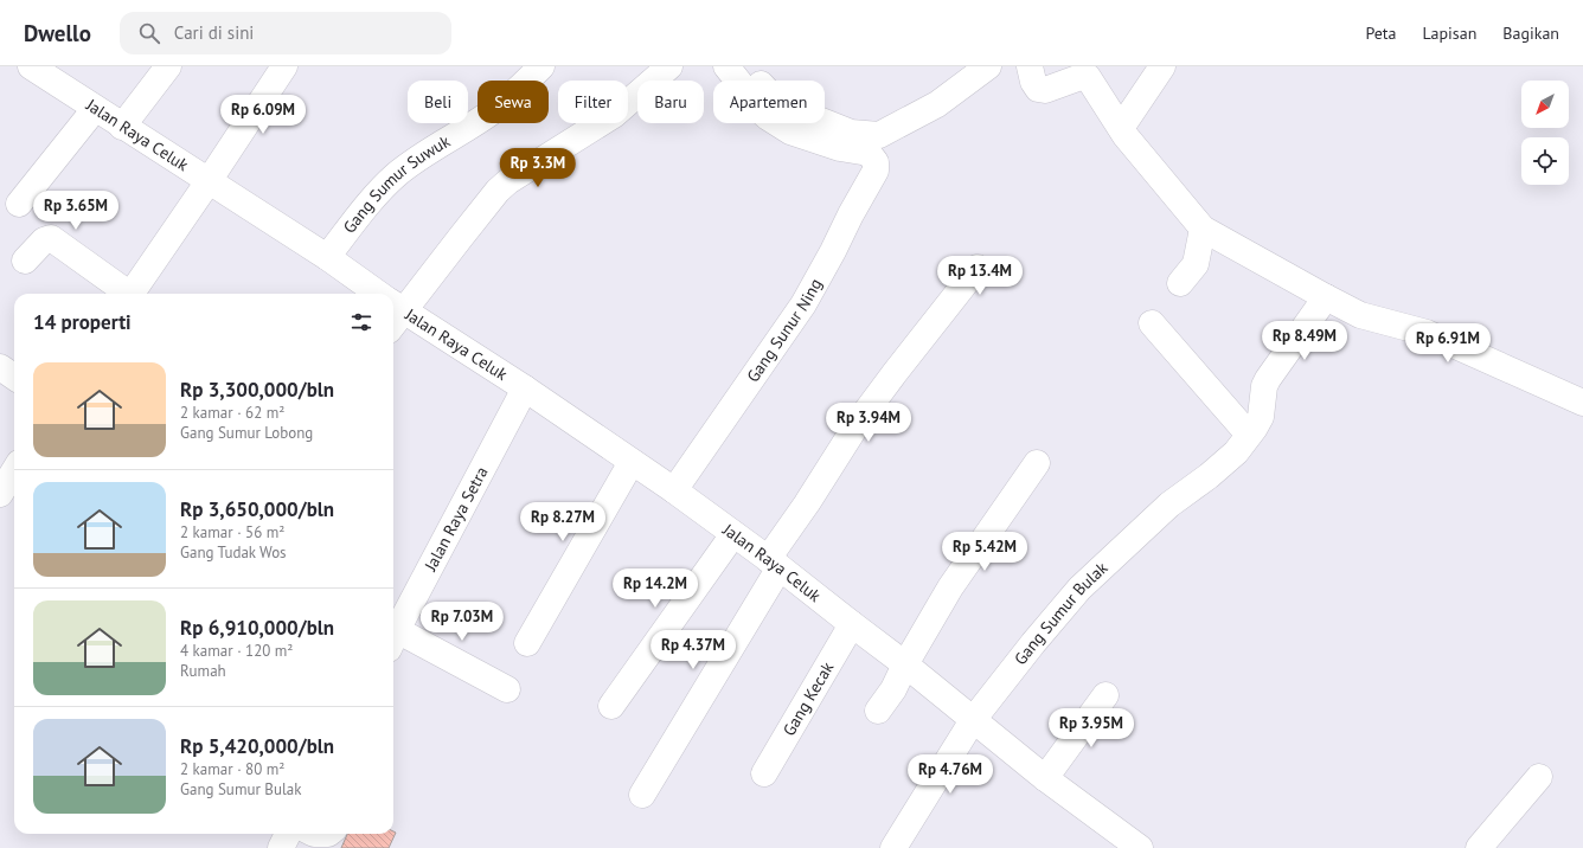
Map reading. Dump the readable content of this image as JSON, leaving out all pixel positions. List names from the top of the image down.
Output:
{
  "streets": {
    "main road": [
      "Jalan Raya Celuk",
      "Gang Sumur Suwuk",
      "Gang Sunur Ning",
      "Jalan Raya Setra",
      "Gang Sumur Bulak",
      "Gang Kecak"
    ]
  },
  "crossings": [
    ["Jalan Raya Celuk", "Gang Sumur Suwuk"],
    ["Jalan Raya Celuk", "Gang Sunur Ning"],
    ["Jalan Raya Celuk", "Jalan Raya Setra"],
    ["Jalan Raya Celuk", "Gang Sumur Bulak"],
    ["Jalan Raya Celuk", "Gang Kecak"]
  ],
  "north": "bottom left",
  "page": {
    "header": "Dwello",
    "search": "Cari di sini",
    "nav": ["Peta", "Lapisan", "Bagikan"],
    "chip": [
      "Beli",
      "Sewa",
      "Filter",
      "Baru",
      "Apartemen"
    ],
    "price": [
      "Rp 6.09M",
      "Rp 3.3M",
      "Rp 3.65M",
      "Rp 13.4M",
      "Rp 8.49M",
      "Rp 6.91M",
      "Rp 3.94M",
      "Rp 8.27M",
      "Rp 5.42M",
      "Rp 14.2M",
      "Rp 7.03M",
      "Rp 4.37M",
      "Rp 3.95M",
      "Rp 4.76M"
    ],
    "heading": "14 properti",
    "list": [
      {
        "name": "Rp 3,300,000/bln",
        "note": "2 kamar · 62 m² · Gang Sumur Lobong"
      },
      {
        "name": "Rp 3,650,000/bln",
        "note": "2 kamar · 56 m² · Gang Tudak Wos"
      },
      {
        "name": "Rp 6,910,000/bln",
        "note": "4 kamar · 120 m² · Rumah"
      },
      {
        "name": "Rp 5,420,000/bln",
        "note": "2 kamar · 80 m² · Gang Sumur Bulak"
      }
    ]
  }
}
